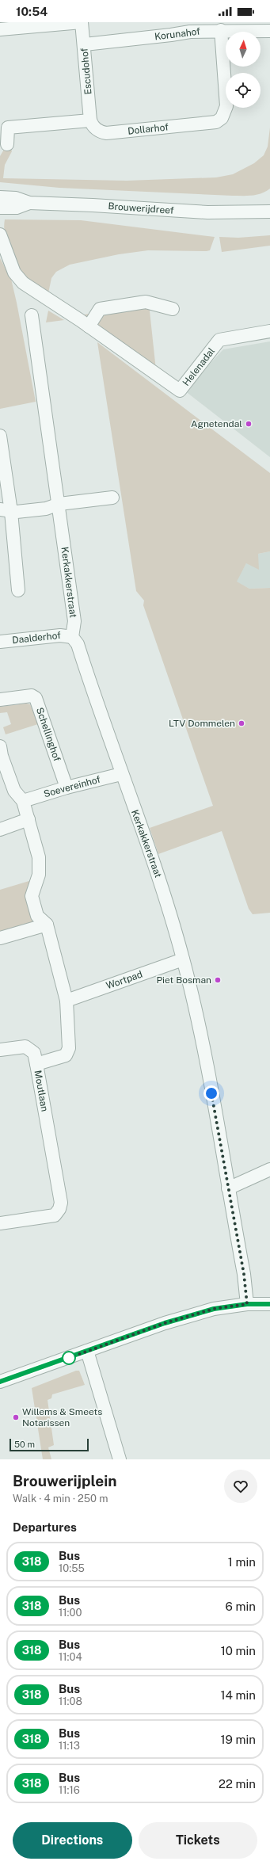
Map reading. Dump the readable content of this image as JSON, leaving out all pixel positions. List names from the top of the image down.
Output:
{
  "streets": {
    "street": [
      "Korunahof",
      "Escudohof",
      "Dollarhof",
      "Brouwerijdreef",
      "Helenadal",
      "Kerkakkerstraat",
      "Daalderhof",
      "Schellinghof",
      "Soevereinhof",
      "Wortpad",
      "Moutlaan"
    ]
  },
  "crossings": [
    ["Korunahof", "Escudohof"],
    ["Korunahof", "Dollarhof"],
    ["Escudohof", "Dollarhof"],
    ["Kerkakkerstraat", "Daalderhof"],
    ["Kerkakkerstraat", "Soevereinhof"],
    ["Kerkakkerstraat", "Wortpad"],
    ["Schellinghof", "Soevereinhof"],
    ["Wortpad", "Moutlaan"]
  ],
  "places": [
    "Agnetendal",
    "LTV Dommelen",
    "Piet Bosman",
    "Willems & Smeets Notarissen"
  ],
  "lines": ["bus line 318"],
  "scale_bar": "50 m",
  "north": "top",
  "page": {
    "status": "10:54",
    "scale": "50 m",
    "heading": [
      ["Brouwerijplein", "Walk · 4 min · 250 m"],
      "Departures"
    ],
    "list": [
      {
        "mark": "318",
        "name": "Bus",
        "note": "10:55",
        "value": "1 min"
      },
      {
        "mark": "318",
        "name": "Bus",
        "note": "11:00",
        "value": "6 min"
      },
      {
        "mark": "318",
        "name": "Bus",
        "note": "11:04",
        "value": "10 min"
      },
      {
        "mark": "318",
        "name": "Bus",
        "note": "11:08",
        "value": "14 min"
      },
      {
        "mark": "318",
        "name": "Bus",
        "note": "11:13",
        "value": "19 min"
      },
      {
        "mark": "318",
        "name": "Bus",
        "note": "11:16",
        "value": "22 min"
      }
    ],
    "buttons": ["Directions", "Tickets"]
  }
}
